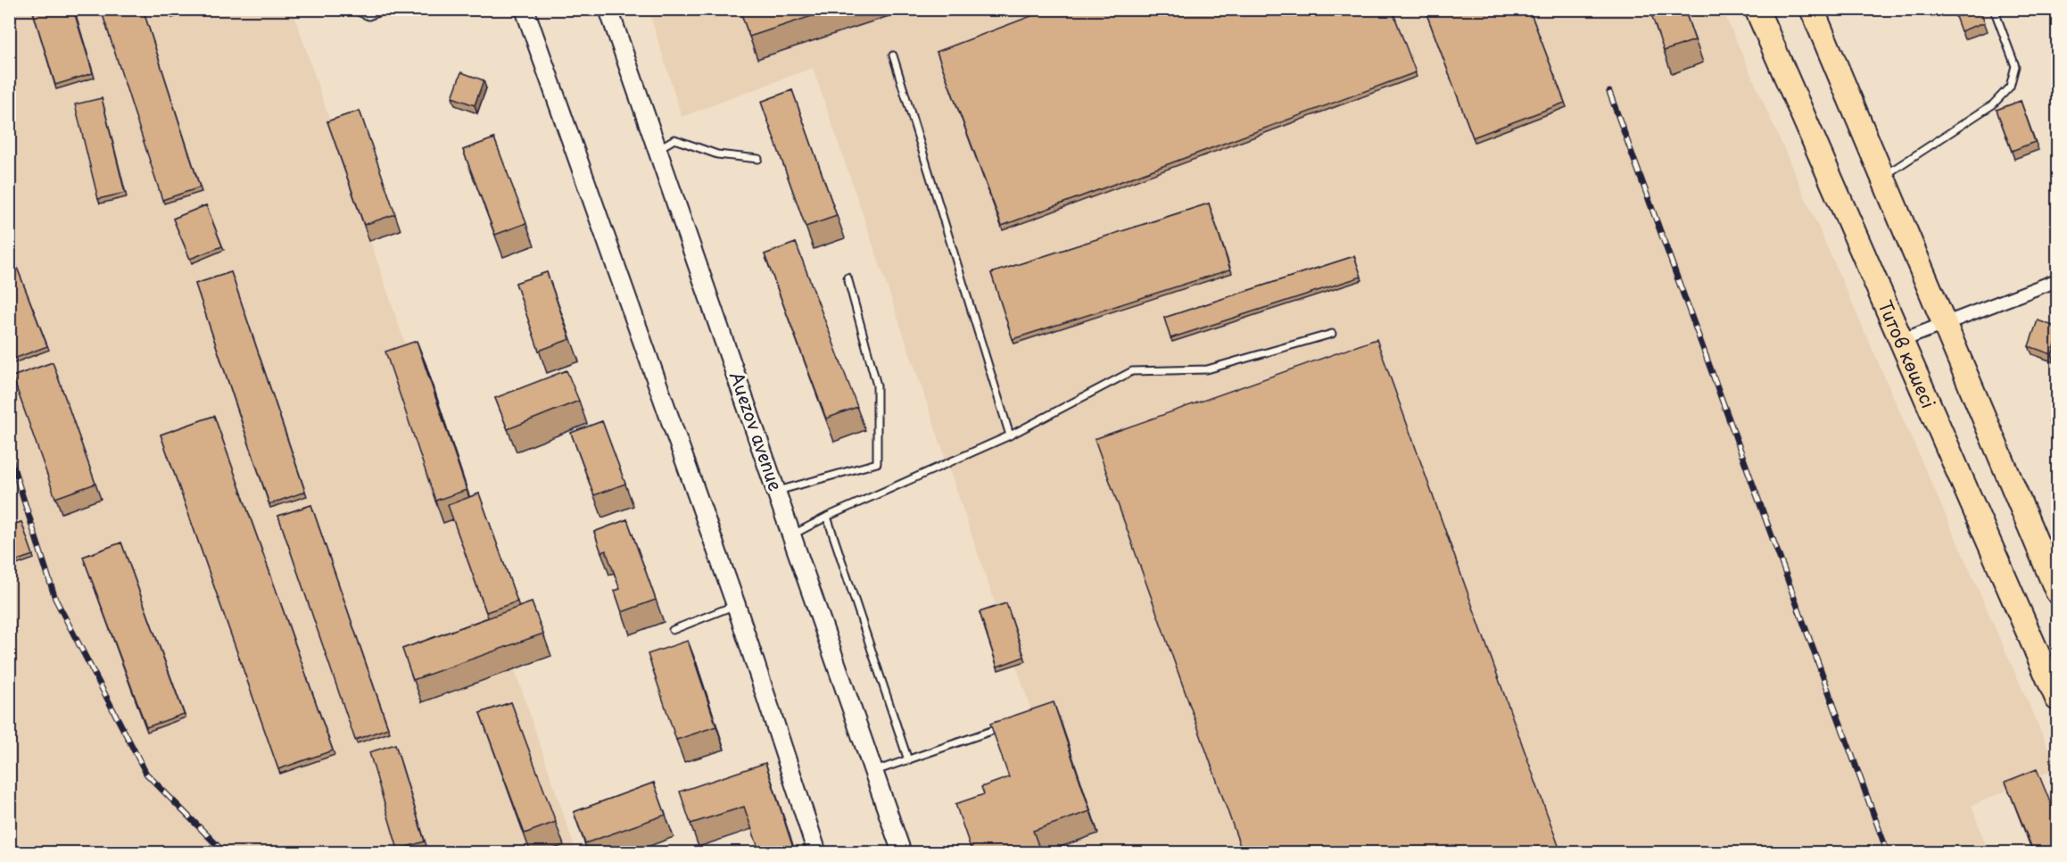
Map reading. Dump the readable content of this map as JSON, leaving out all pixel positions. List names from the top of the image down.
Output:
{
  "streets": {
    "highway": ["Титов көшесі"],
    "main road": ["Auezov avenue"]
  }
}
